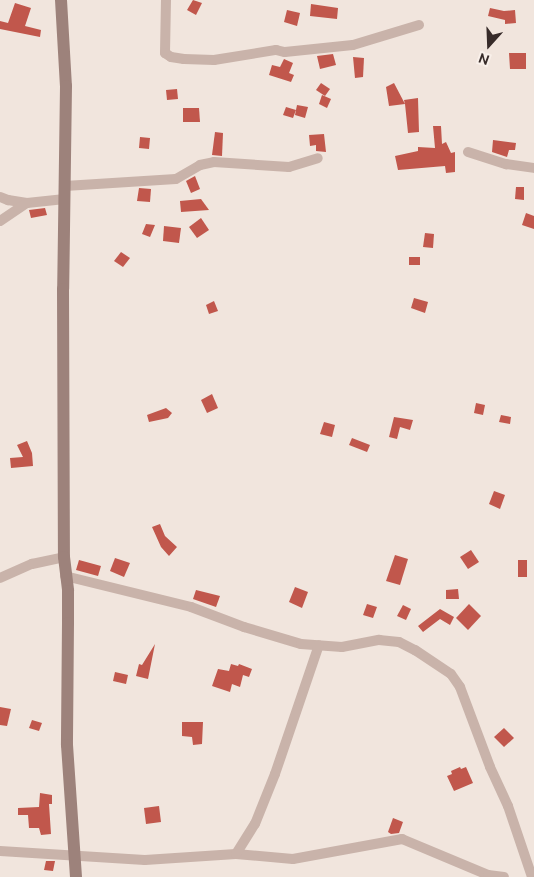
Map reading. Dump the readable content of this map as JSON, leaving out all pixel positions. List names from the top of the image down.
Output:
{
  "north": "bottom"
}
